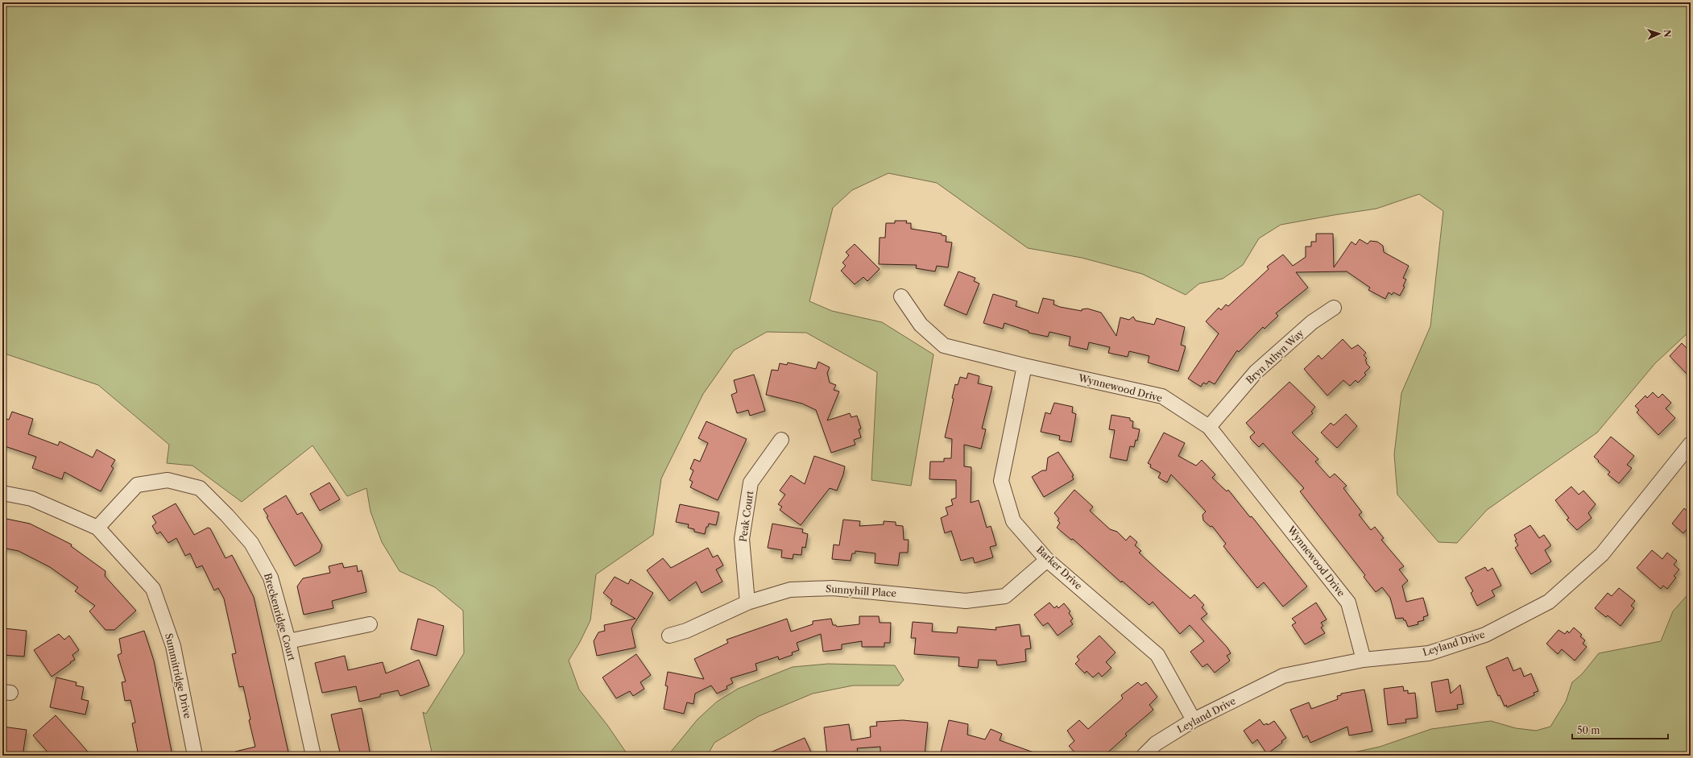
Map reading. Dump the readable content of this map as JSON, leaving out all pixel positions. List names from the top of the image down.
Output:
{
  "streets": {
    "street": [
      "Bryn Athyn Way",
      "Wynnewood Drive",
      "Peak Court",
      "Barker Drive",
      "Sunnyhill Place",
      "Breckenridge Court",
      "Leyland Drive",
      "Summitridge Drive"
    ]
  },
  "crossings": [
    ["Bryn Athyn Way", "Wynnewood Drive"],
    ["Wynnewood Drive", "Barker Drive"],
    ["Wynnewood Drive", "Leyland Drive"],
    ["Peak Court", "Sunnyhill Place"],
    ["Barker Drive", "Sunnyhill Place"],
    ["Barker Drive", "Leyland Drive"],
    ["Breckenridge Court", "Summitridge Drive"]
  ],
  "scale_bar": "50 m",
  "north": "right"
}
